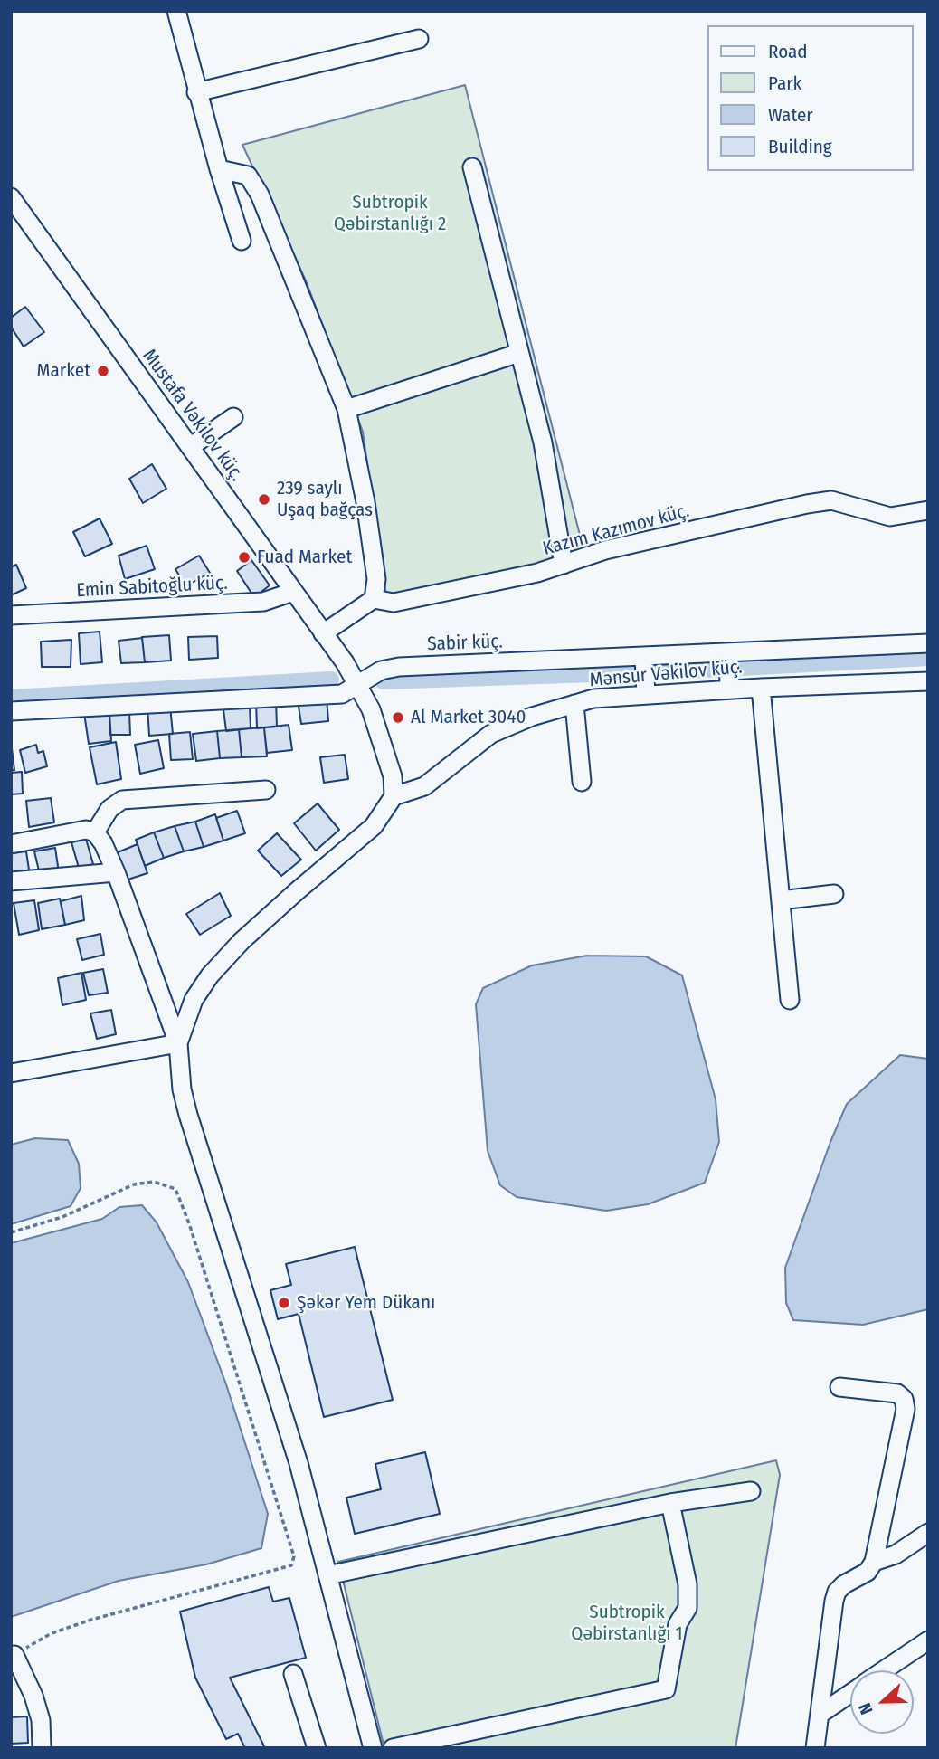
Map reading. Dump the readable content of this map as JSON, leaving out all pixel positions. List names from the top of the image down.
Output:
{
  "streets": {
    "street": [
      "Mustafa Vəkilov küç.",
      "Kazım Kazımov küç.",
      "Emin Sabitoğlu küç.",
      "Sabir küç.",
      "Mənsur Vəkilov küç."
    ]
  },
  "crossings": [
    ["Mustafa Vəkilov küç.", "Emin Sabitoğlu küç."],
    ["Mustafa Vəkilov küç.", "Sabir küç."],
    ["Mustafa Vəkilov küç.", "Mənsur Vəkilov küç."]
  ],
  "parks": ["Subtropik Qəbirstanlığı 2", "Subtropik Qəbirstanlığı 1"],
  "places": [
    "Market",
    "239 saylı Uşaq bağças",
    "Fuad Market",
    "Al Market 3040",
    "Şəkər Yem Dükanı"
  ],
  "legend": [
    "Road",
    "Park",
    "Water",
    "Building"
  ],
  "north": "left"
}
